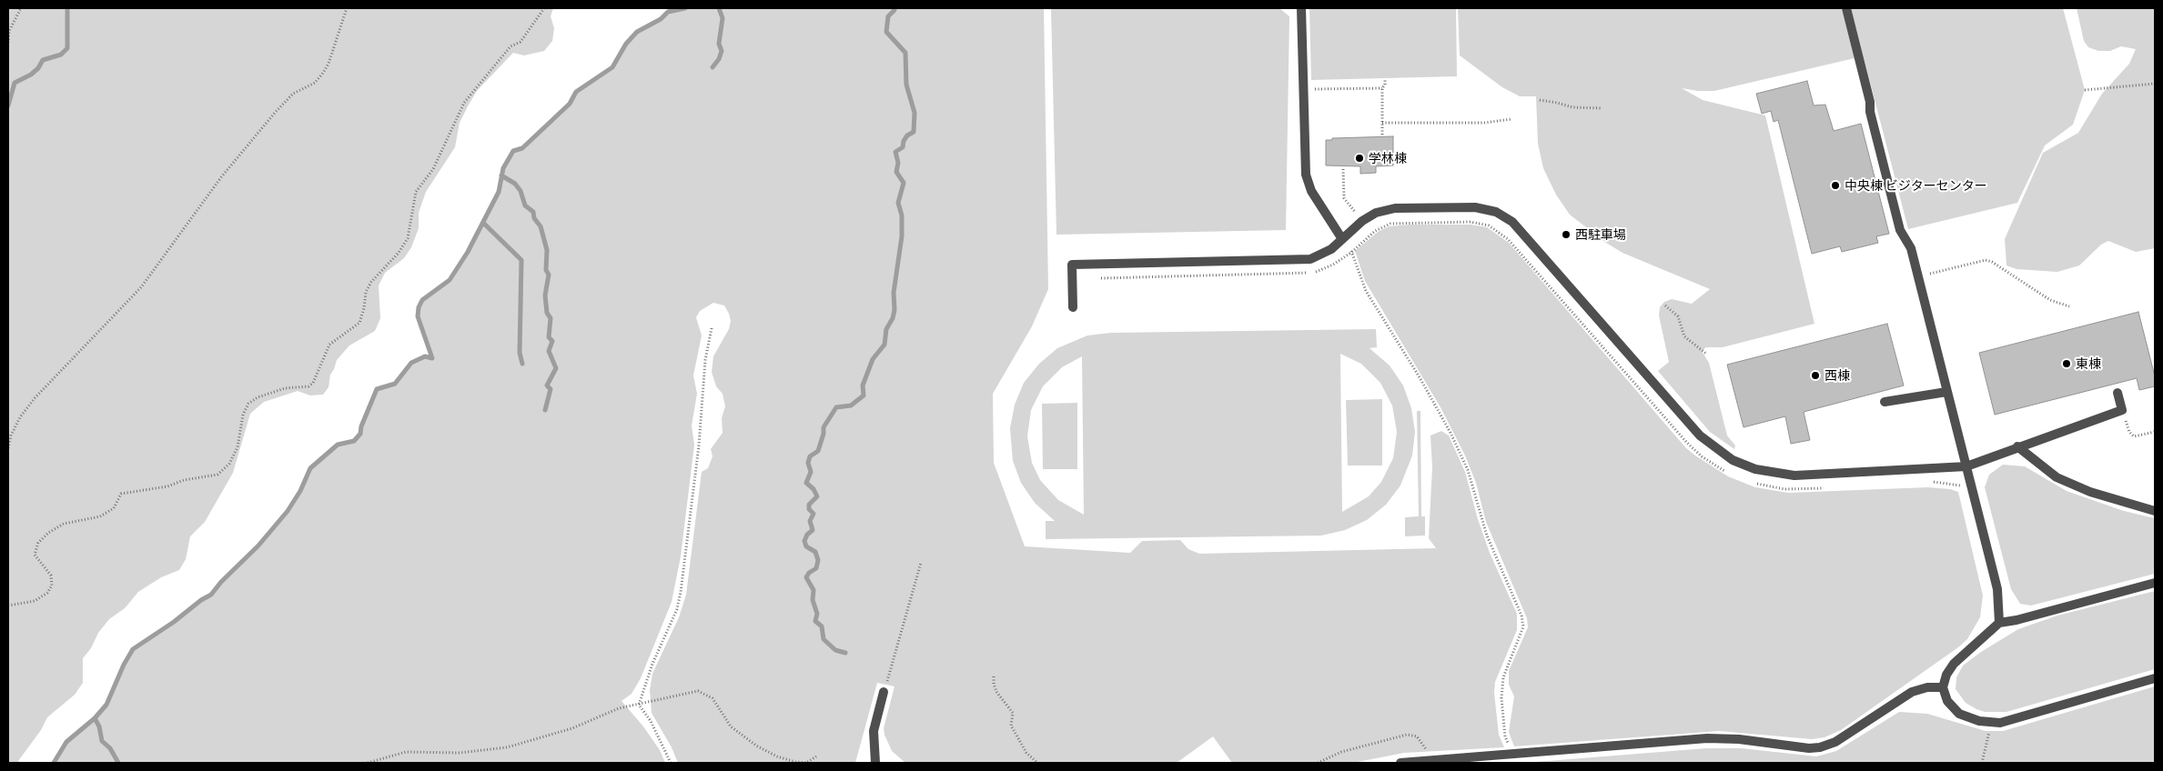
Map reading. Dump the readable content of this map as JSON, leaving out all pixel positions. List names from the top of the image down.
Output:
{
  "places": [
    "学林棟",
    "中央棟 ビジターセンター",
    "西駐車場",
    "東棟",
    "西棟"
  ]
}
